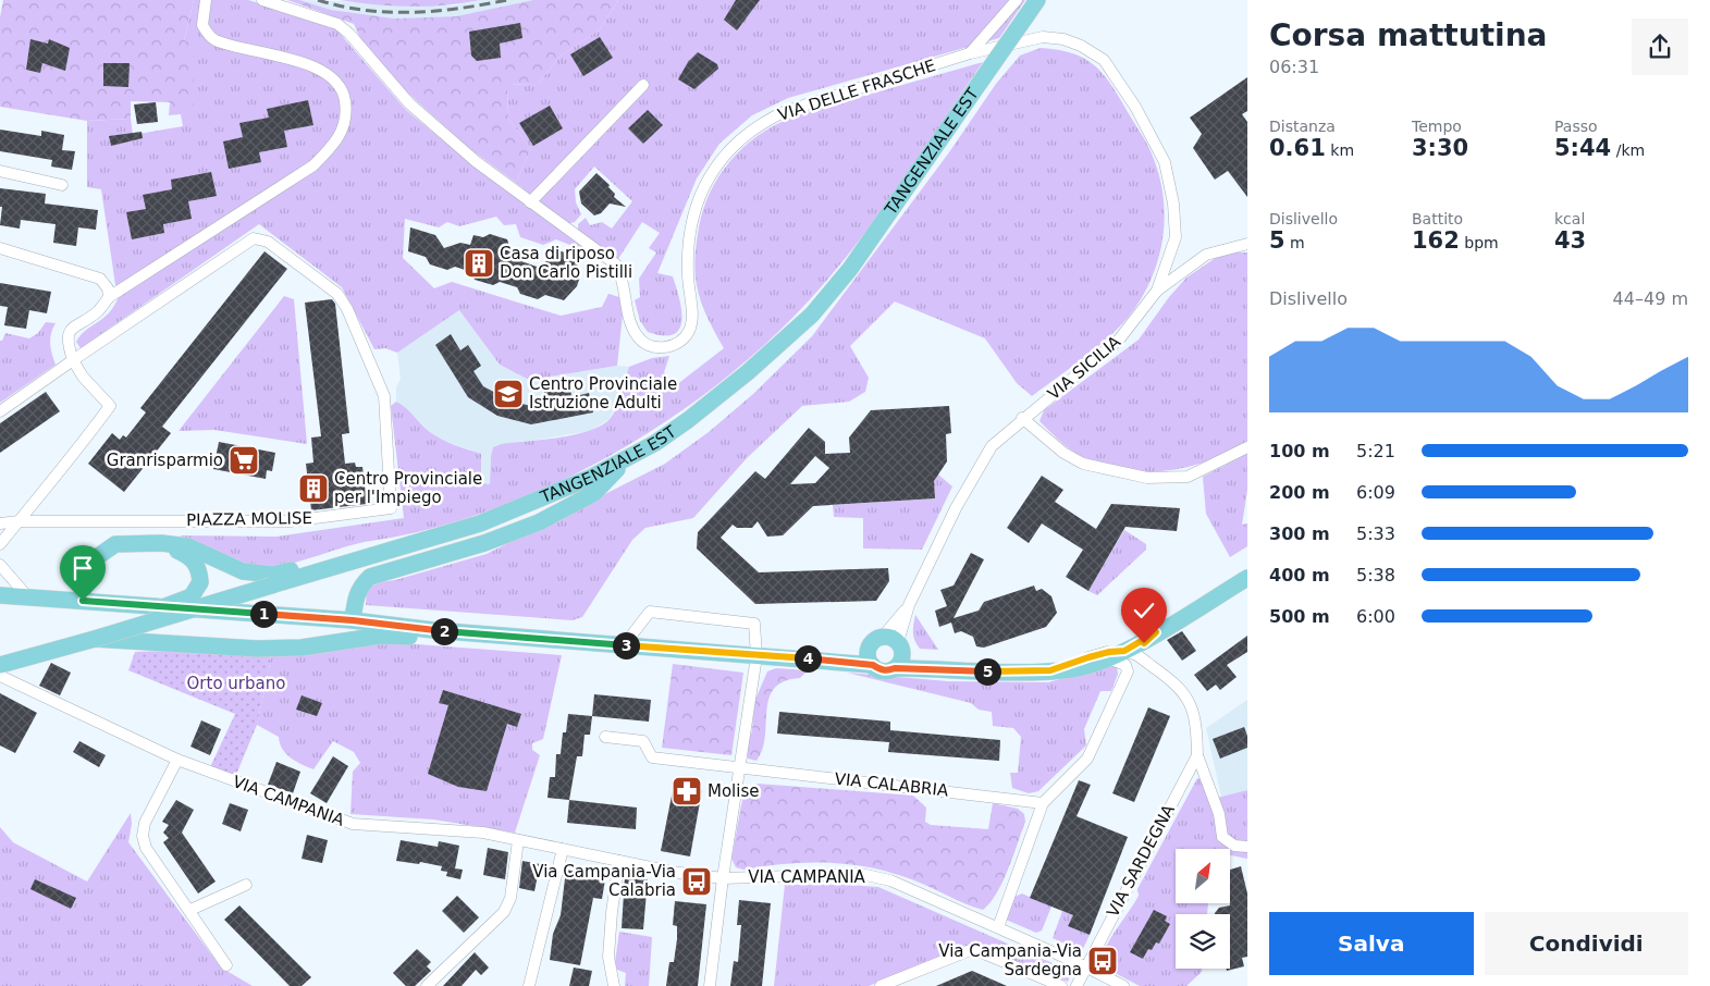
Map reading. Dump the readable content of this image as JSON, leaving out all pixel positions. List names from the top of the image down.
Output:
{
  "streets": {
    "main road": ["TANGENZIALE EST"],
    "street": [
      "VIA DELLE FRASCHE",
      "VIA SICILIA",
      "PIAZZA MOLISE",
      "VIA CALABRIA",
      "VIA CAMPANIA",
      "VIA SARDEGNA"
    ]
  },
  "crossings": [
    ["VIA DELLE FRASCHE", "VIA SICILIA"],
    ["VIA CAMPANIA", "VIA SARDEGNA"]
  ],
  "parks": ["Orto urbano"],
  "places": {
    "building": ["Casa di riposo Don Carlo Pistilli", "Centro Provinciale per l'Impiego"],
    "school or university": ["Centro Provinciale Istruzione Adulti"],
    "supermarket": ["Granrisparmio"],
    "pharmacy": ["Molise"],
    "bus stop": ["Via Campania-Via Calabria", "Via Campania-Via Sardegna"]
  },
  "north": "top right",
  "page": {
    "heading": ["Corsa mattutina", "06:31"],
    "stats": [
      ["Distanza", "0.61 km"],
      ["Tempo", "3:30"],
      ["Passo", "5:44 /km"],
      ["Dislivello", "5 m"],
      ["Battito", "162 bpm"],
      ["kcal", "43"]
    ],
    "chart": ["Dislivello", "44–49 m"],
    "list": [
      {
        "name": "100 m",
        "note": "5:21"
      },
      {
        "name": "200 m",
        "note": "6:09"
      },
      {
        "name": "300 m",
        "note": "5:33"
      },
      {
        "name": "400 m",
        "note": "5:38"
      },
      {
        "name": "500 m",
        "note": "6:00"
      }
    ],
    "pins": [
      "1",
      "2",
      "3",
      "4",
      "5"
    ],
    "buttons": ["Salva", "Condividi"]
  }
}
